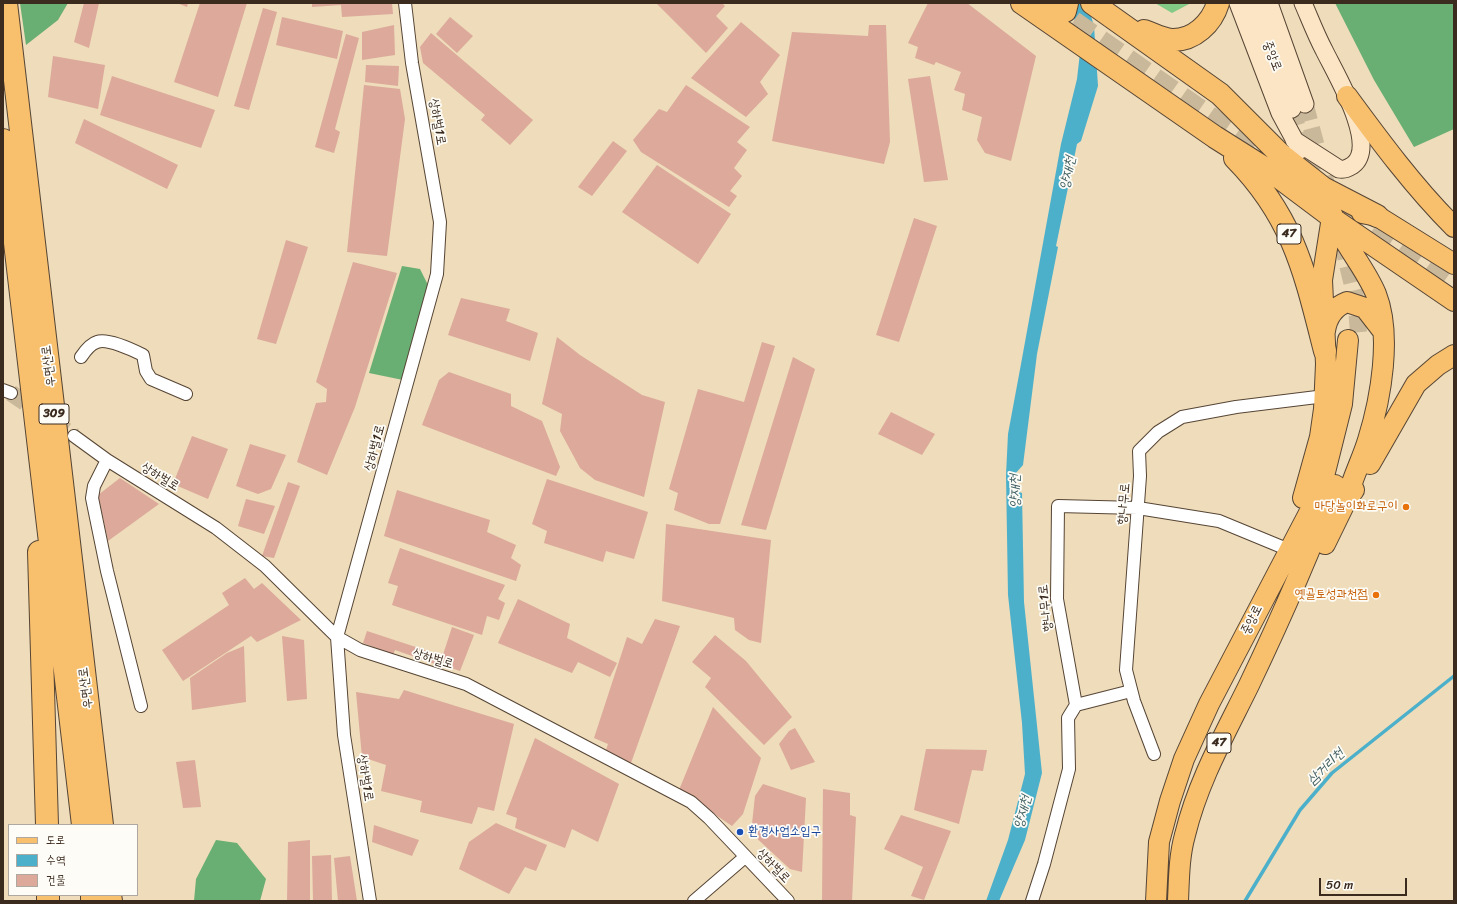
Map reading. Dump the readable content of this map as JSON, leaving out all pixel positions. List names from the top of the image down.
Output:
{
  "streets": {
    "highway": ["47", "우면산로", "309"],
    "main road": ["중앙로"],
    "street": [
      "상하벌1로",
      "상하벌로",
      "향나무로",
      "향나무1로"
    ]
  },
  "crossings": [
    ["중앙로", "47"],
    ["상하벌1로", "상하벌로"],
    ["47", "향나무로"],
    ["향나무로", "향나무1로"]
  ],
  "water": ["양재천", "삼거리천"],
  "places": ["마당놀이화로구이", "옛골토성과천점", "환경사업소입구"],
  "legend": ["도로", "수역", "건물"],
  "scale_bar": "50 m"
}
